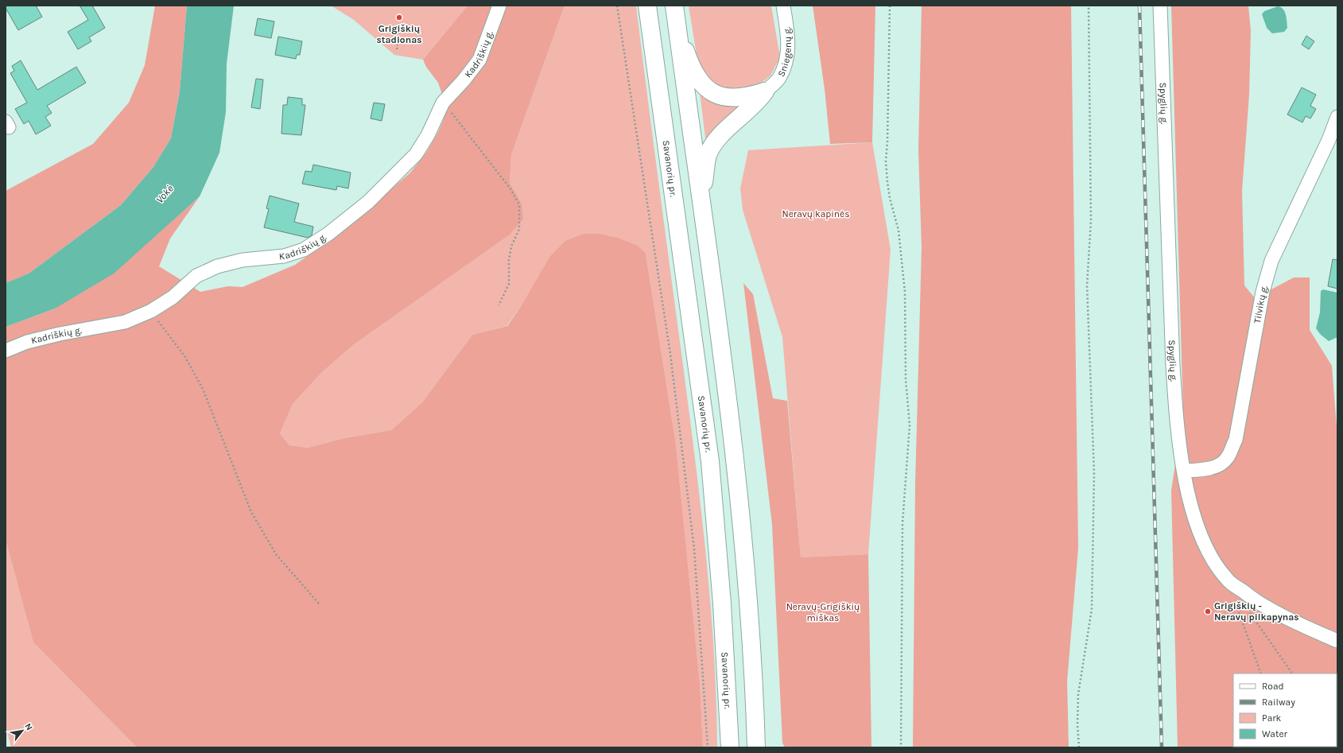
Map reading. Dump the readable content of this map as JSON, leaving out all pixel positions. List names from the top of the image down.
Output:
{
  "streets": {
    "highway": ["Savanorių pr."],
    "street": [
      "Sniegenų g.",
      "Kadriškių g.",
      "Spyglių g.",
      "Tilvikų g."
    ]
  },
  "crossings": [
    ["Spyglių g.", "Tilvikų g."]
  ],
  "water": ["Vokė"],
  "parks": ["Neravų kapinės", "Neravų-Grigiškių miškas"],
  "places": ["Grigiškių stadionas", "Grigiškių - Neravų pilkapynas"],
  "legend": [
    "Road",
    "Railway",
    "Park",
    "Water"
  ],
  "north": "top right"
}
